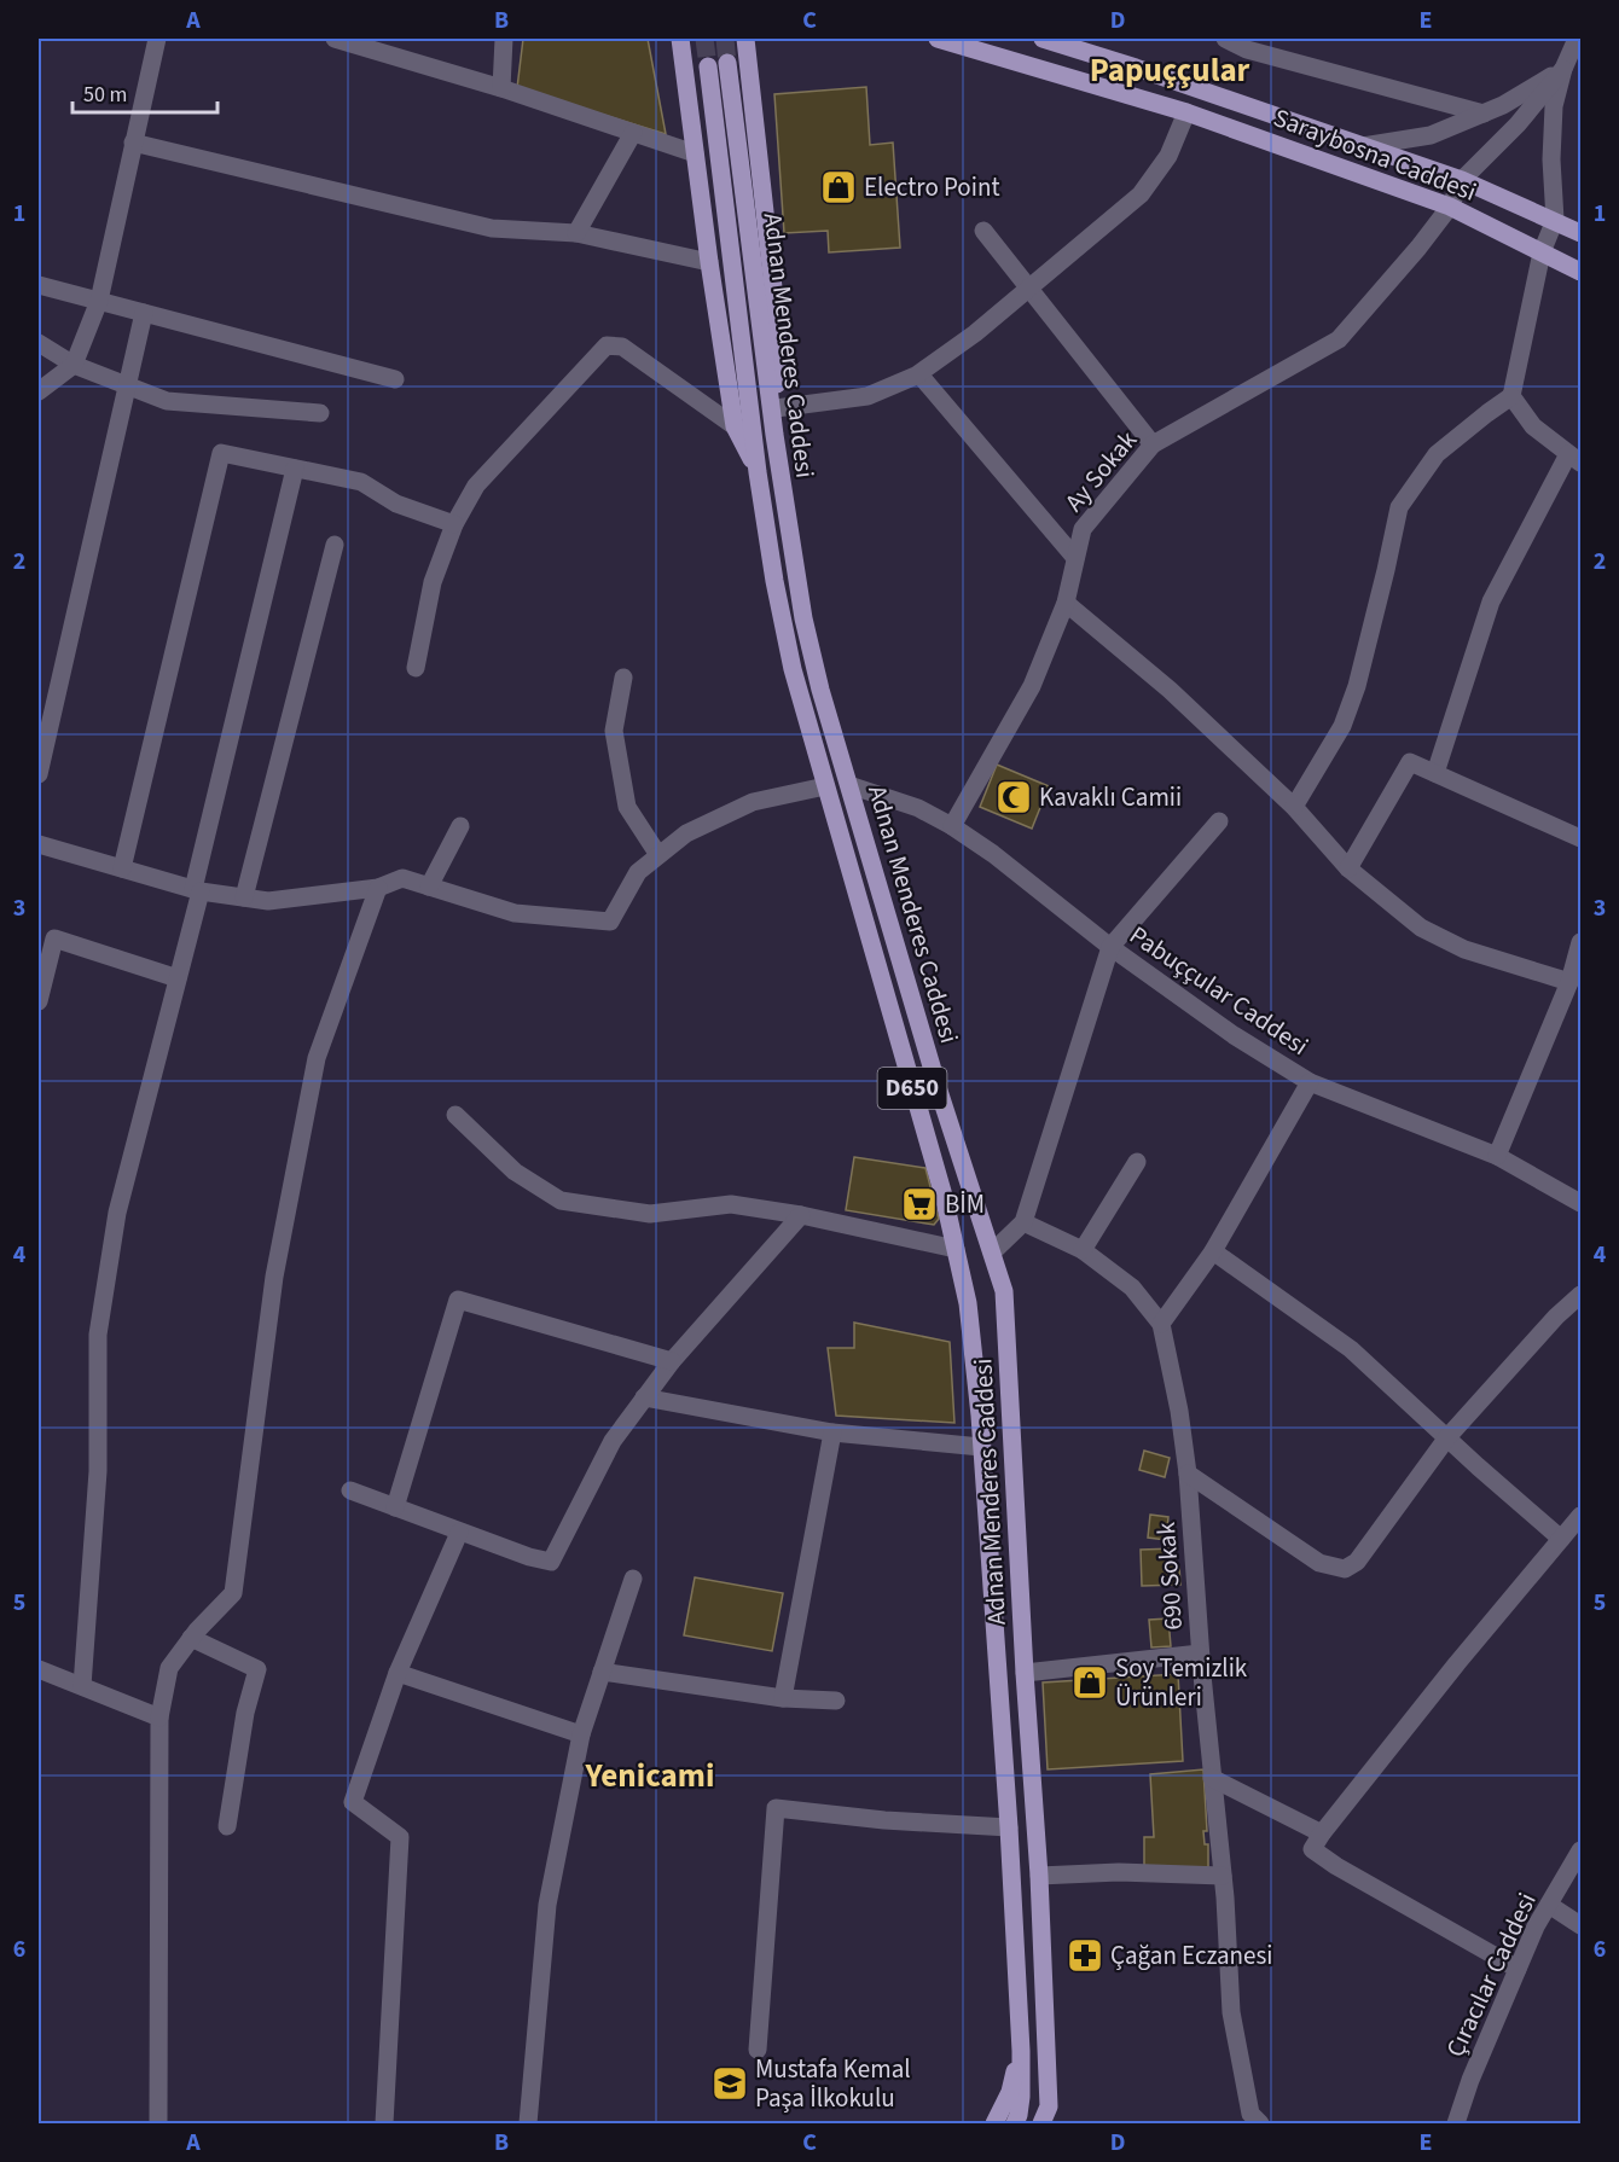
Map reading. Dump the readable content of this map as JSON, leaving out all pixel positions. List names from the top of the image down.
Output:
{
  "streets": {
    "main road": ["Saraybosna Caddesi", "Adnan Menderes Caddesi", "D650"],
    "street": [
      "Ay Sokak",
      "Pabuççular Caddesi",
      "690 Sokak",
      "Çıracılar Caddesi"
    ]
  },
  "crossings": [
    ["Saraybosna Caddesi", "Ay Sokak"],
    ["Adnan Menderes Caddesi", "Pabuççular Caddesi"],
    ["Ay Sokak", "Pabuççular Caddesi"]
  ],
  "districts": ["Papuççular", "Yenicami"],
  "places": {
    "shop": ["Electro Point", "Soy Temizlik Ürünleri"],
    "mosque": ["Kavaklı Camii"],
    "supermarket": ["BİM"],
    "pharmacy": ["Çağan Eczanesi"],
    "school or university": ["Mustafa Kemal Paşa İlkokulu"]
  },
  "scale_bar": "50 m",
  "grid": {
    "columns": [
      "A",
      "B",
      "C",
      "D",
      "E"
    ],
    "rows": [
      "1",
      "2",
      "3",
      "4",
      "5",
      "6"
    ]
  }
}
